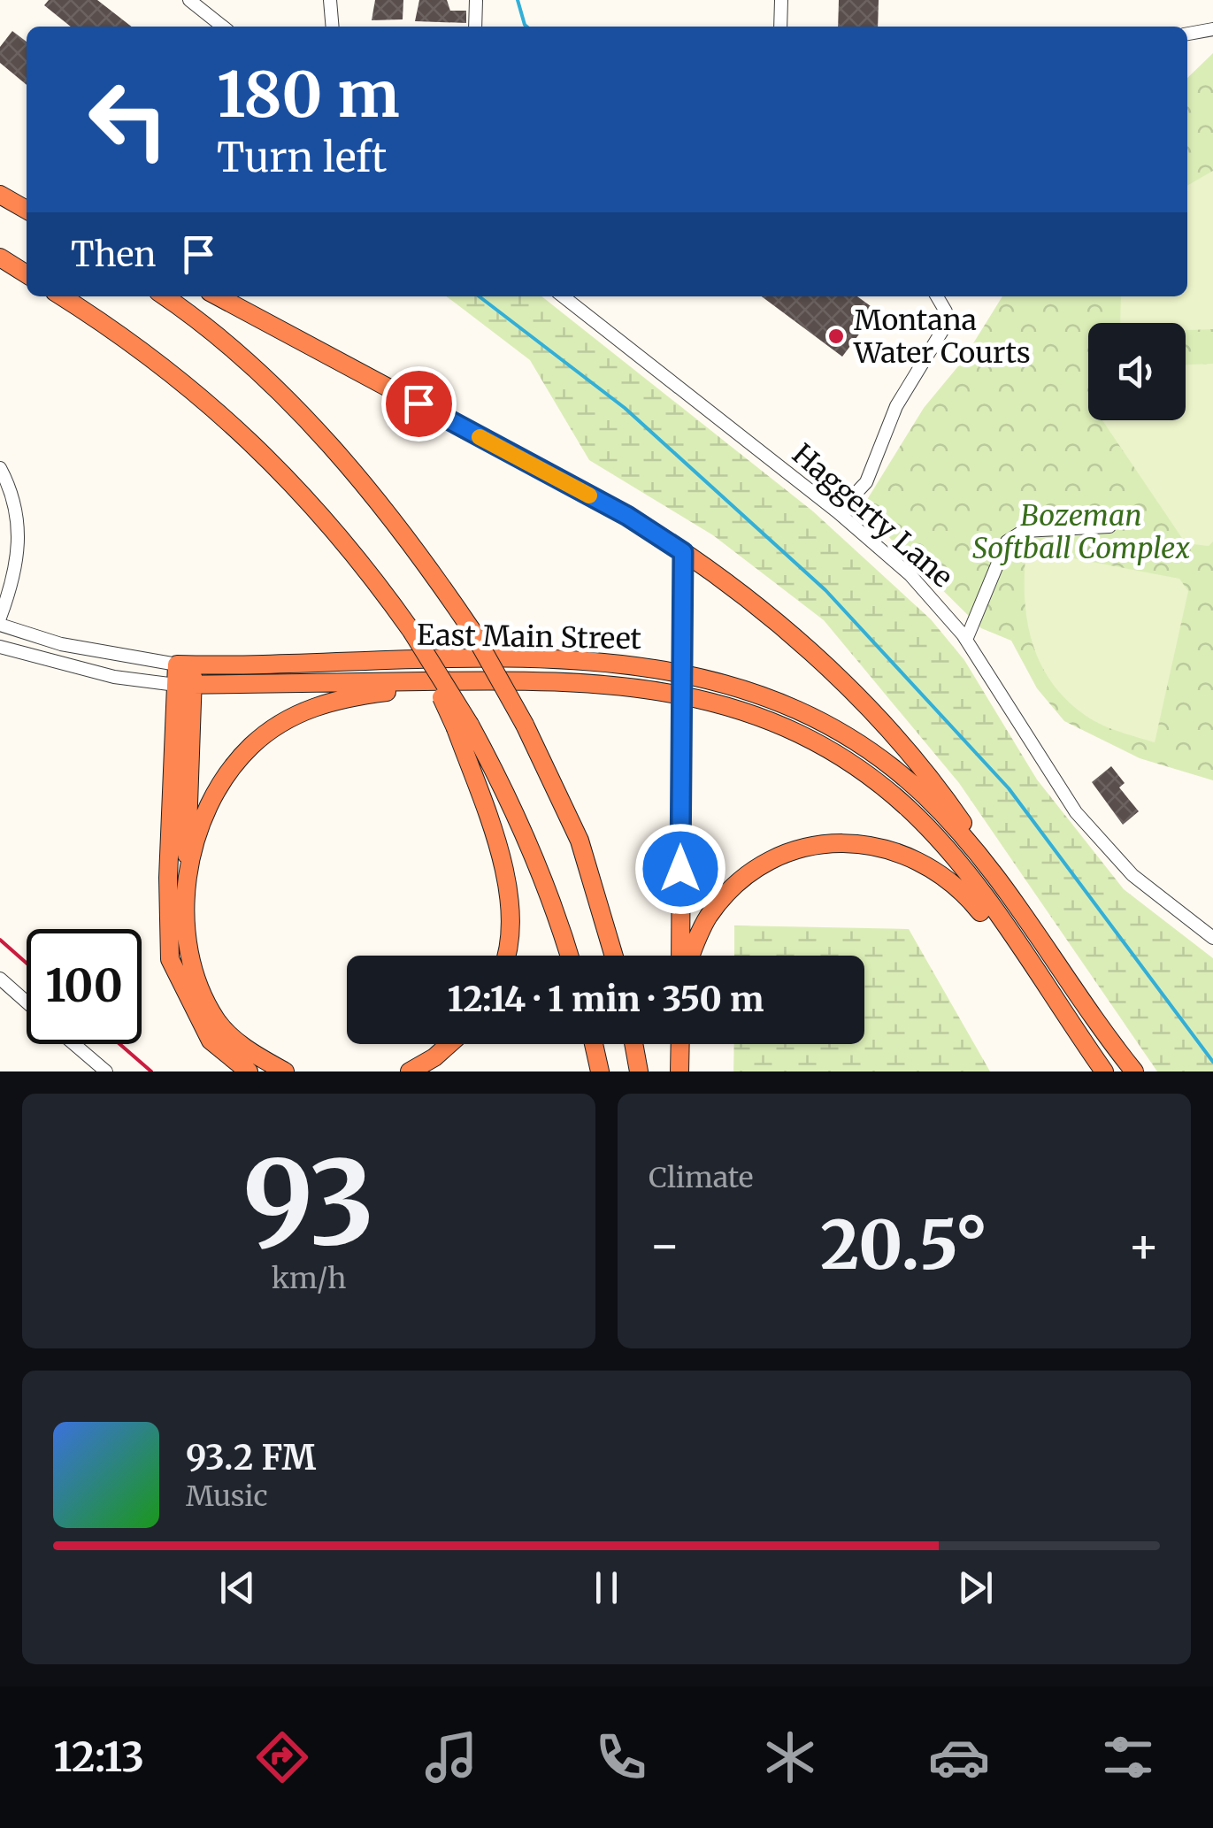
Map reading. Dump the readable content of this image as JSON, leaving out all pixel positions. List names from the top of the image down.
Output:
{
  "streets": {
    "highway": ["East Main Street"],
    "street": ["Haggerty Lane"]
  },
  "parks": ["Bozeman Softball Complex"],
  "places": ["Montana Water Courts"],
  "page": {
    "turn": ["180 m", "Turn left"],
    "then": "Then",
    "limit": "100",
    "trip": "12:14 · 1 min · 350 m",
    "tile": [
      ["93", "km/h"],
      "Climate"
    ],
    "heat": ["−", "20.5°", "+"],
    "song": ["93.2 FM", "Music"],
    "tabs": "12:13"
  }
}
